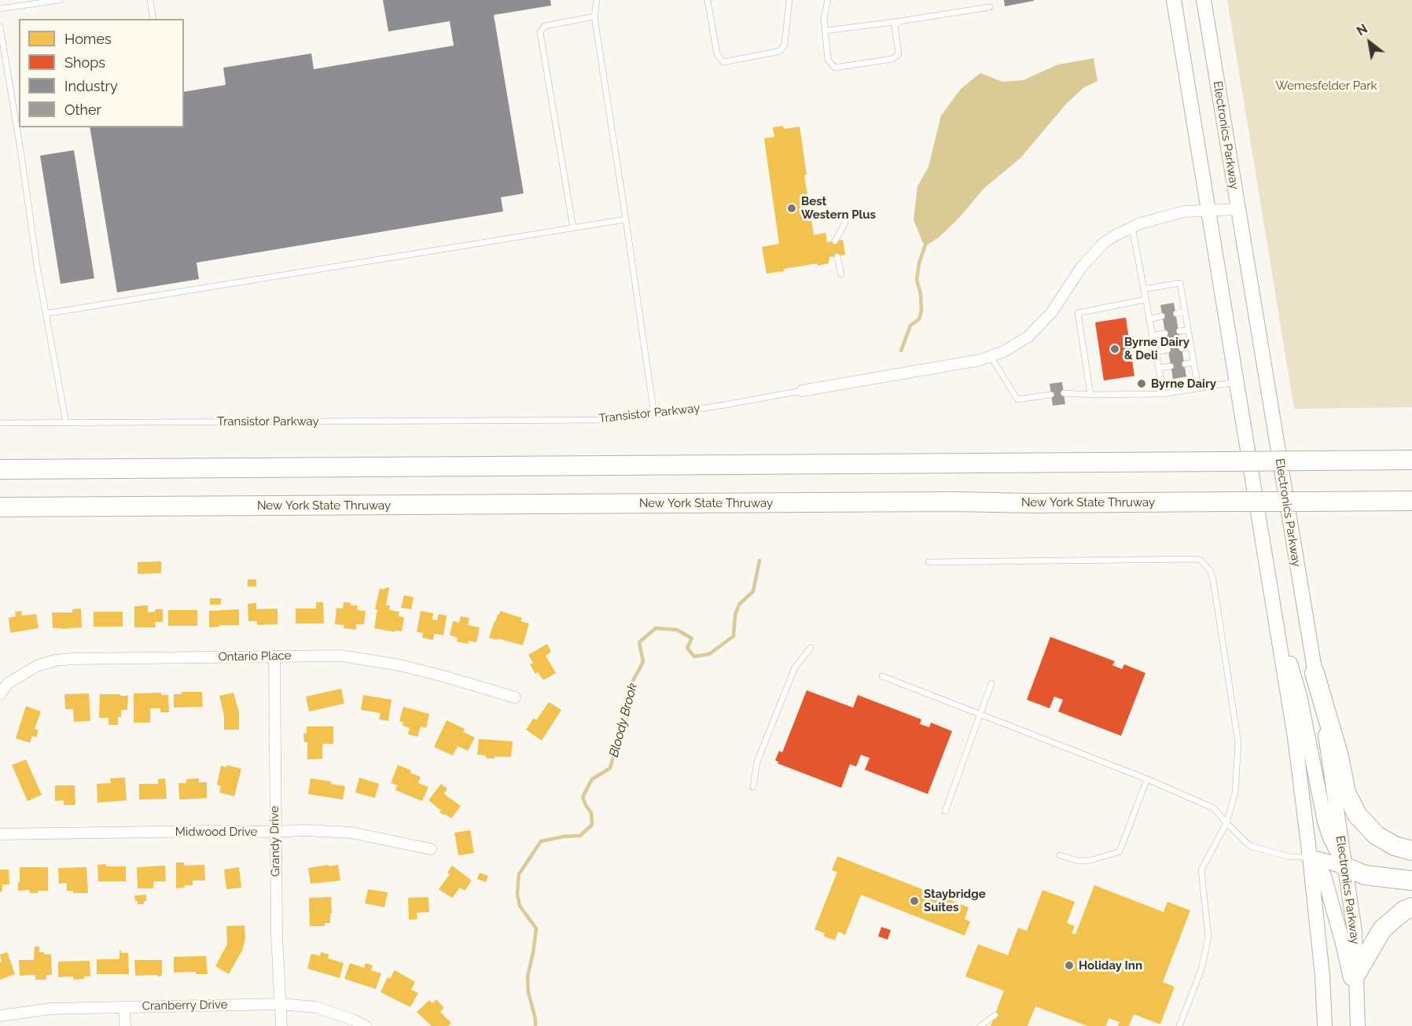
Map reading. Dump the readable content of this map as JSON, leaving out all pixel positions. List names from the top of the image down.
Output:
{
  "streets": {
    "highway": ["New York State Thruway"],
    "main road": ["Electronics Parkway"],
    "street": [
      "Transistor Parkway",
      "Ontario Place",
      "Midwood Drive",
      "Grandy Drive",
      "Cranberry Drive"
    ]
  },
  "crossings": [
    ["Electronics Parkway", "Transistor Parkway"],
    ["Ontario Place", "Grandy Drive"],
    ["Midwood Drive", "Grandy Drive"],
    ["Grandy Drive", "Cranberry Drive"]
  ],
  "water": ["Bloody Brook"],
  "parks": ["Wemesfelder Park"],
  "places": [
    "Best Western Plus",
    "Byrne Dairy & Deli",
    "Byrne Dairy",
    "Staybridge Suites",
    "Holiday Inn"
  ],
  "legend": [
    "Homes",
    "Shops",
    "Industry",
    "Other"
  ],
  "north": "top left"
}
